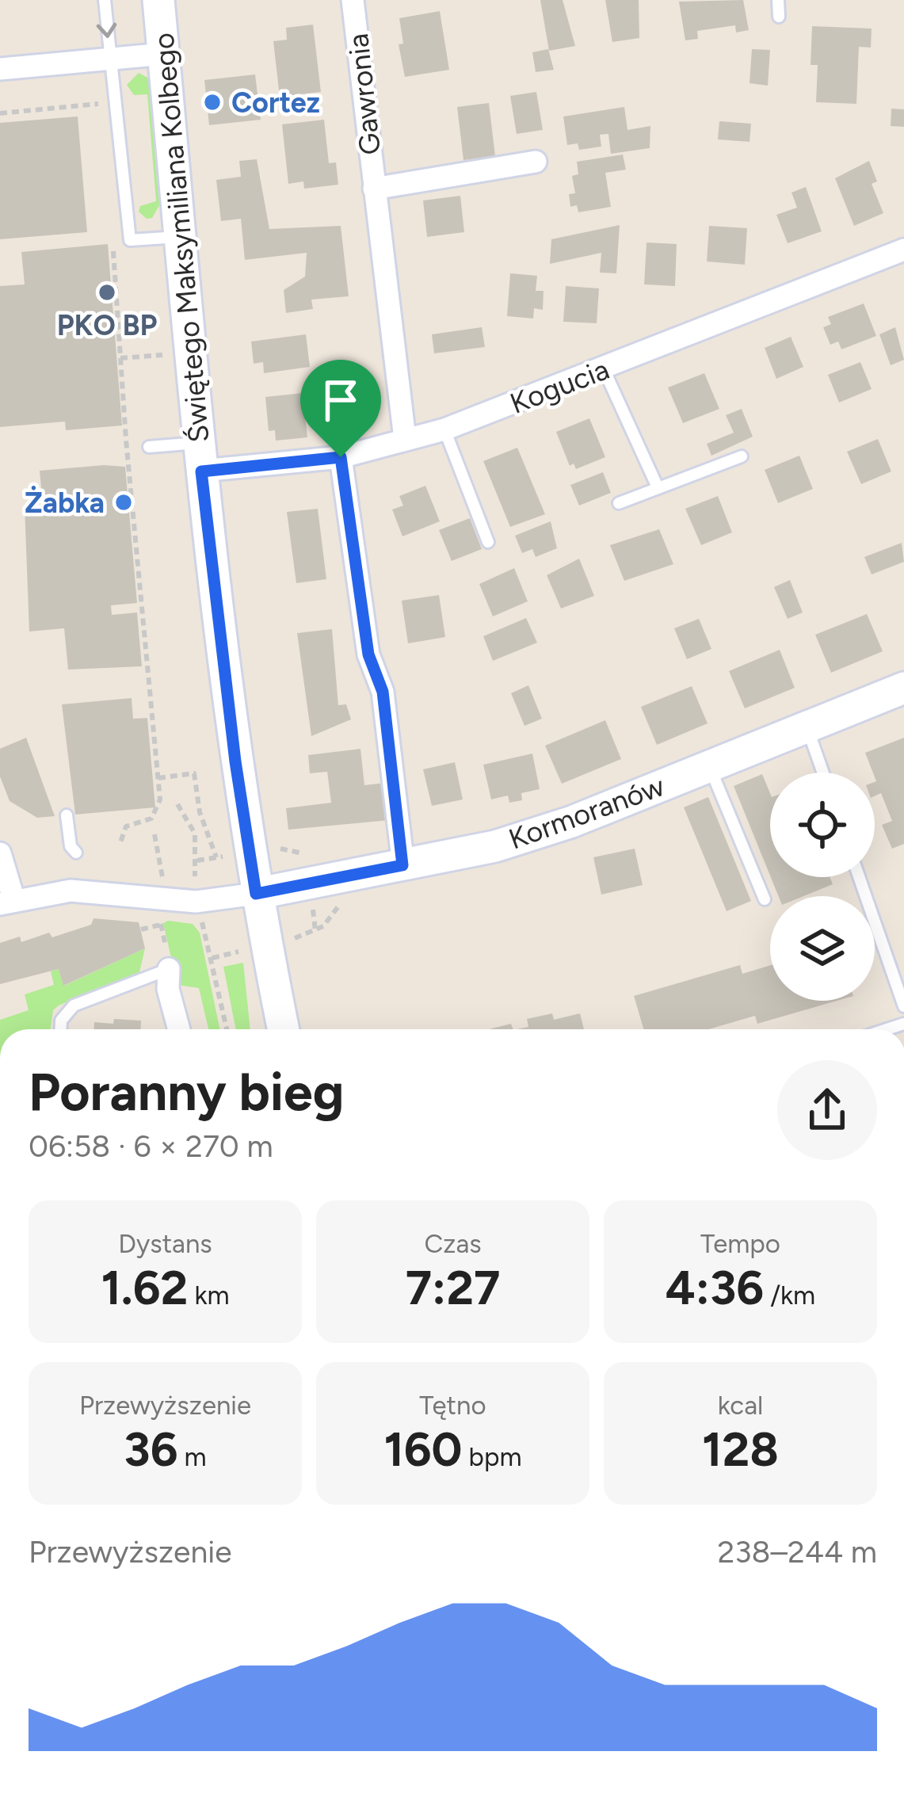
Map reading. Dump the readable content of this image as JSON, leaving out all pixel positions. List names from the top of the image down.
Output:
{
  "streets": {
    "main road": ["Świętego Maksymiliana Kolbego", "Kormoranów"],
    "street": ["Gawronia", "Kogucia"]
  },
  "crossings": [
    ["Gawronia", "Kogucia"],
    ["Świętego Maksymiliana Kolbego", "Kogucia"],
    ["Świętego Maksymiliana Kolbego", "Kormoranów"]
  ],
  "places": ["Cortez", "PKO BP", "Żabka"],
  "page": {
    "heading": ["Poranny bieg", "06:58 · 6 × 270 m"],
    "stats": [
      ["Dystans", "1.62 km"],
      ["Czas", "7:27"],
      ["Tempo", "4:36 /km"],
      ["Przewyższenie", "36 m"],
      ["Tętno", "160 bpm"],
      ["kcal", "128"]
    ],
    "chart": ["Przewyższenie", "238–244 m"]
  }
}
